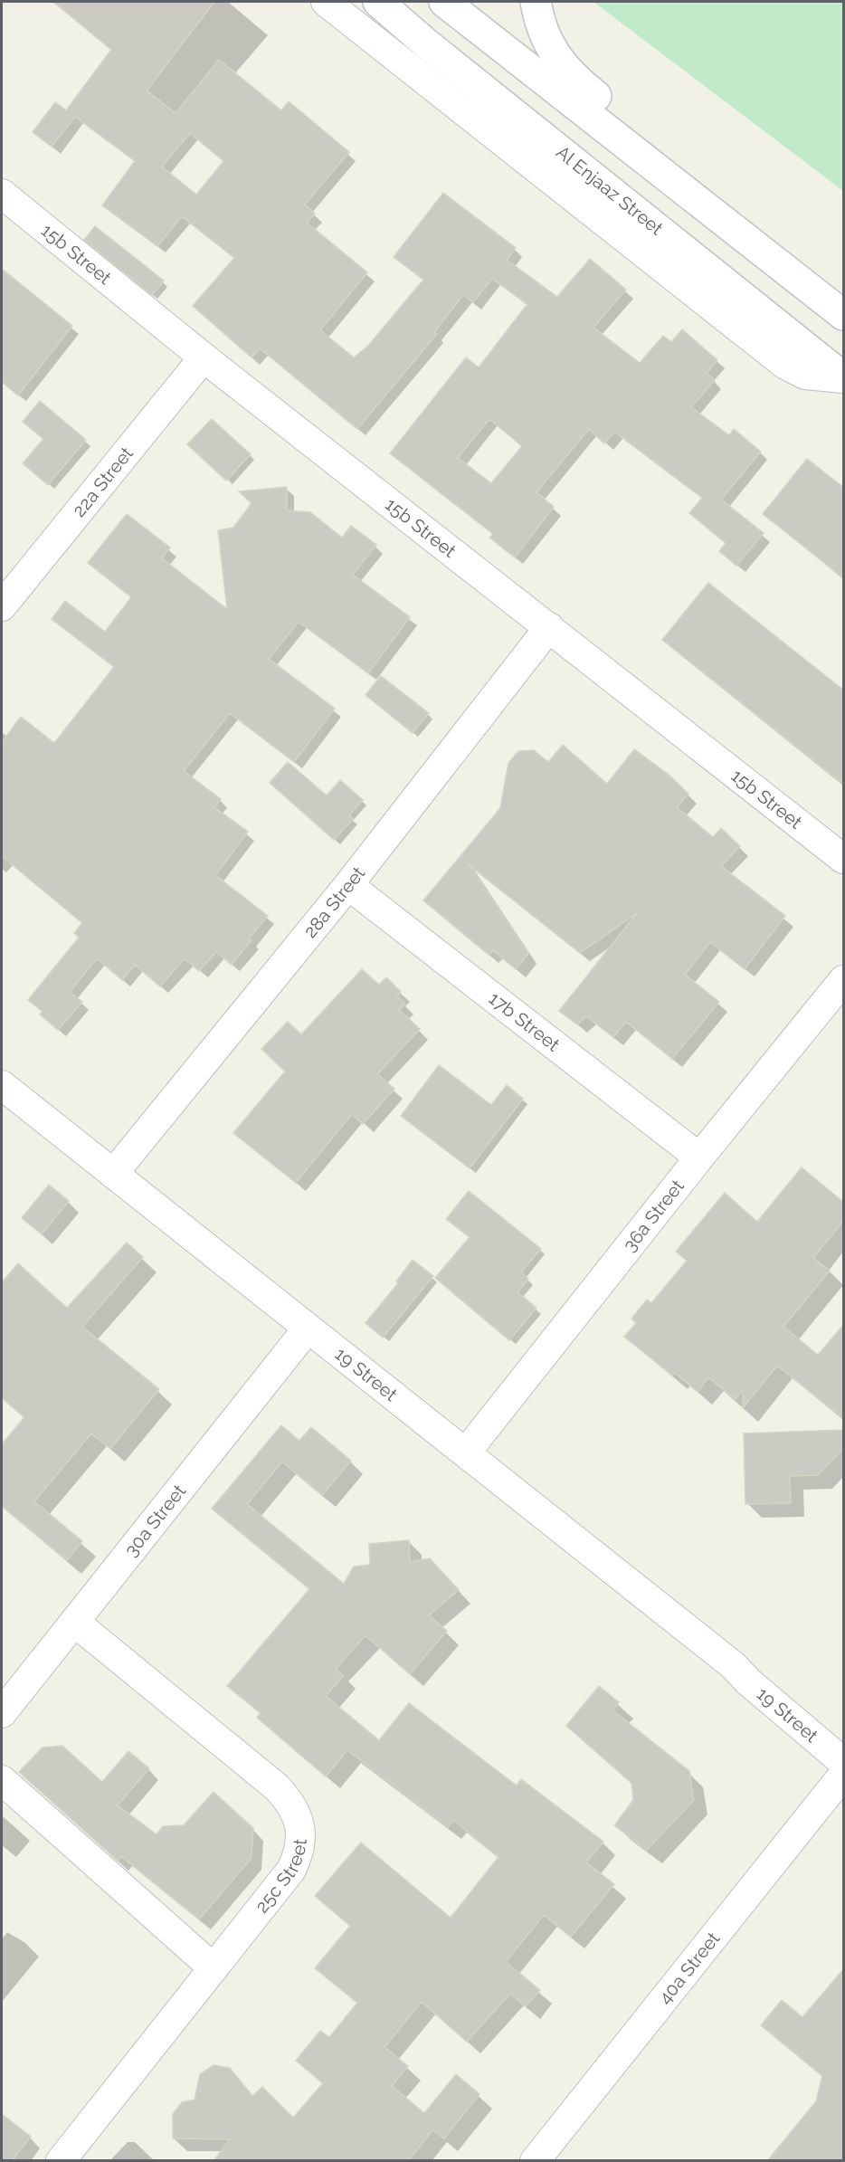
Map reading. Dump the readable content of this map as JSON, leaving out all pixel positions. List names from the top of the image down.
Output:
{
  "streets": {
    "street": [
      "Al Enjaaz Street",
      "15b Street",
      "22a Street",
      "28a Street",
      "17b Street",
      "36a Street",
      "19 Street",
      "30a Street",
      "25c Street",
      "40a Street"
    ]
  },
  "crossings": [
    ["15b Street", "22a Street"],
    ["15b Street", "28a Street"],
    ["28a Street", "17b Street"],
    ["28a Street", "19 Street"],
    ["17b Street", "36a Street"],
    ["36a Street", "19 Street"],
    ["19 Street", "30a Street"],
    ["30a Street", "25c Street"]
  ]
}
